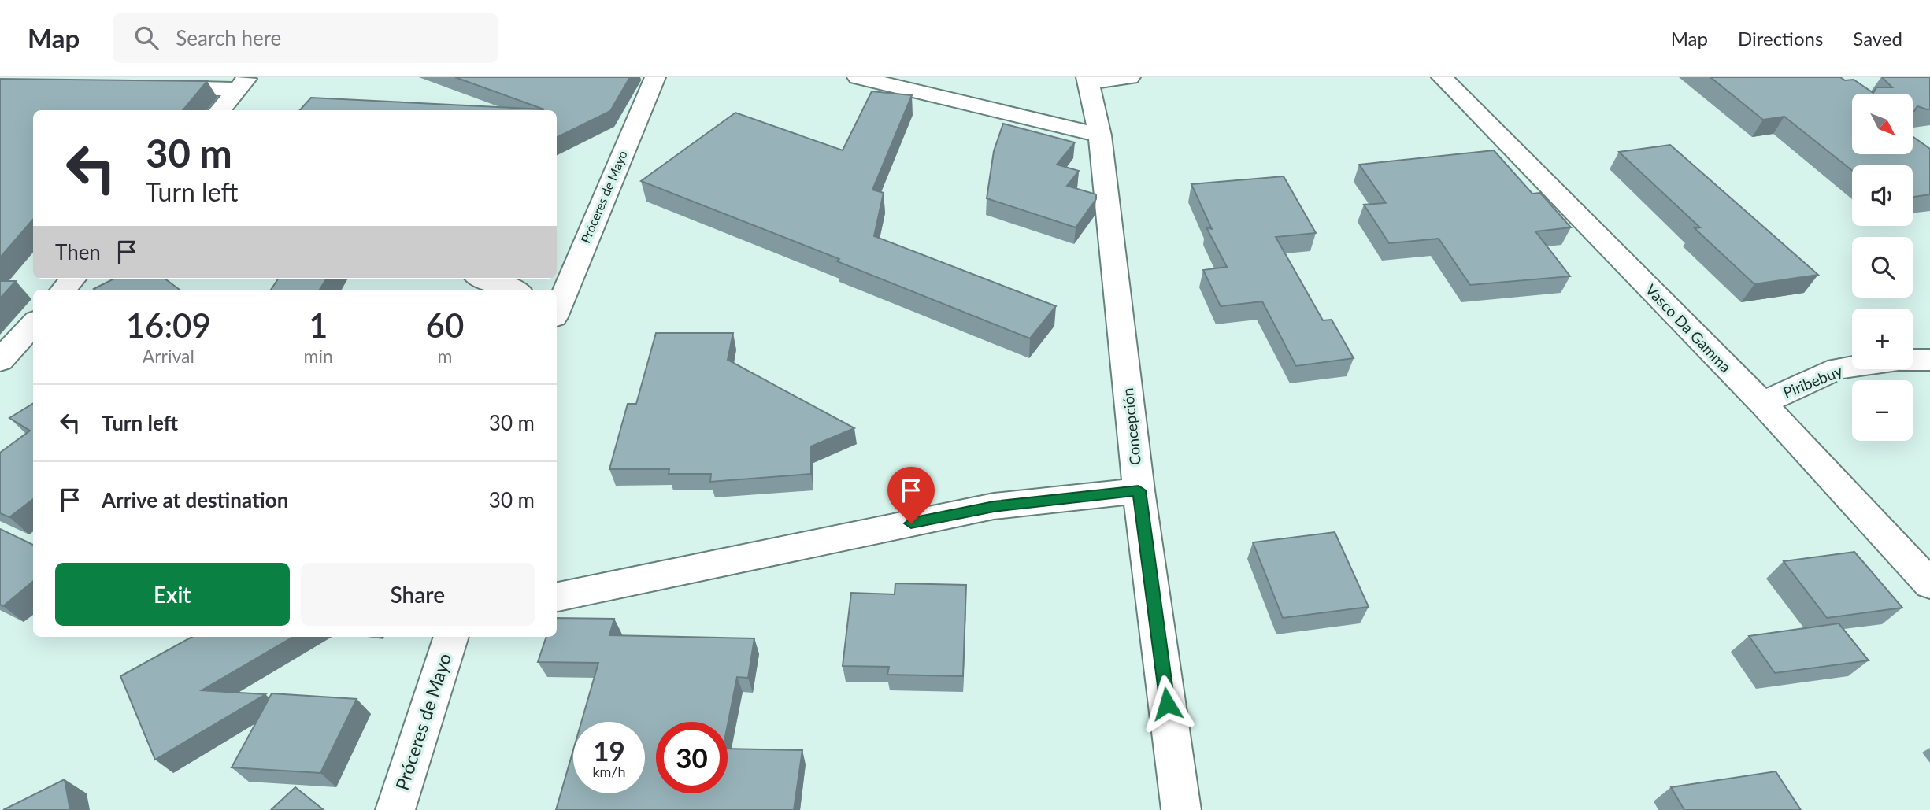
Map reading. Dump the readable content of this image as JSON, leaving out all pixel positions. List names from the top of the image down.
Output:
{
  "streets": {
    "street": [
      "Próceres de Mayo",
      "Vasco Da Gamma",
      "Piribebuy",
      "Concepción"
    ]
  },
  "crossings": [
    ["Vasco Da Gamma", "Piribebuy"]
  ],
  "north": "bottom right",
  "page": {
    "header": "Map",
    "search": "Search here",
    "nav": ["Map", "Directions", "Saved"],
    "map_buttons": ["+", "−"],
    "turn": ["30 m", "Turn left"],
    "then": "Then",
    "eta": [
      "16:09",
      "Arrival",
      "1",
      "min",
      "60",
      "m"
    ],
    "list": [
      {
        "name": "Turn left",
        "value": "30 m"
      },
      {
        "name": "Arrive at destination",
        "value": "30 m"
      }
    ],
    "buttons": ["Exit", "Share"],
    "speed": "19 km/h",
    "limit": "30"
  }
}
